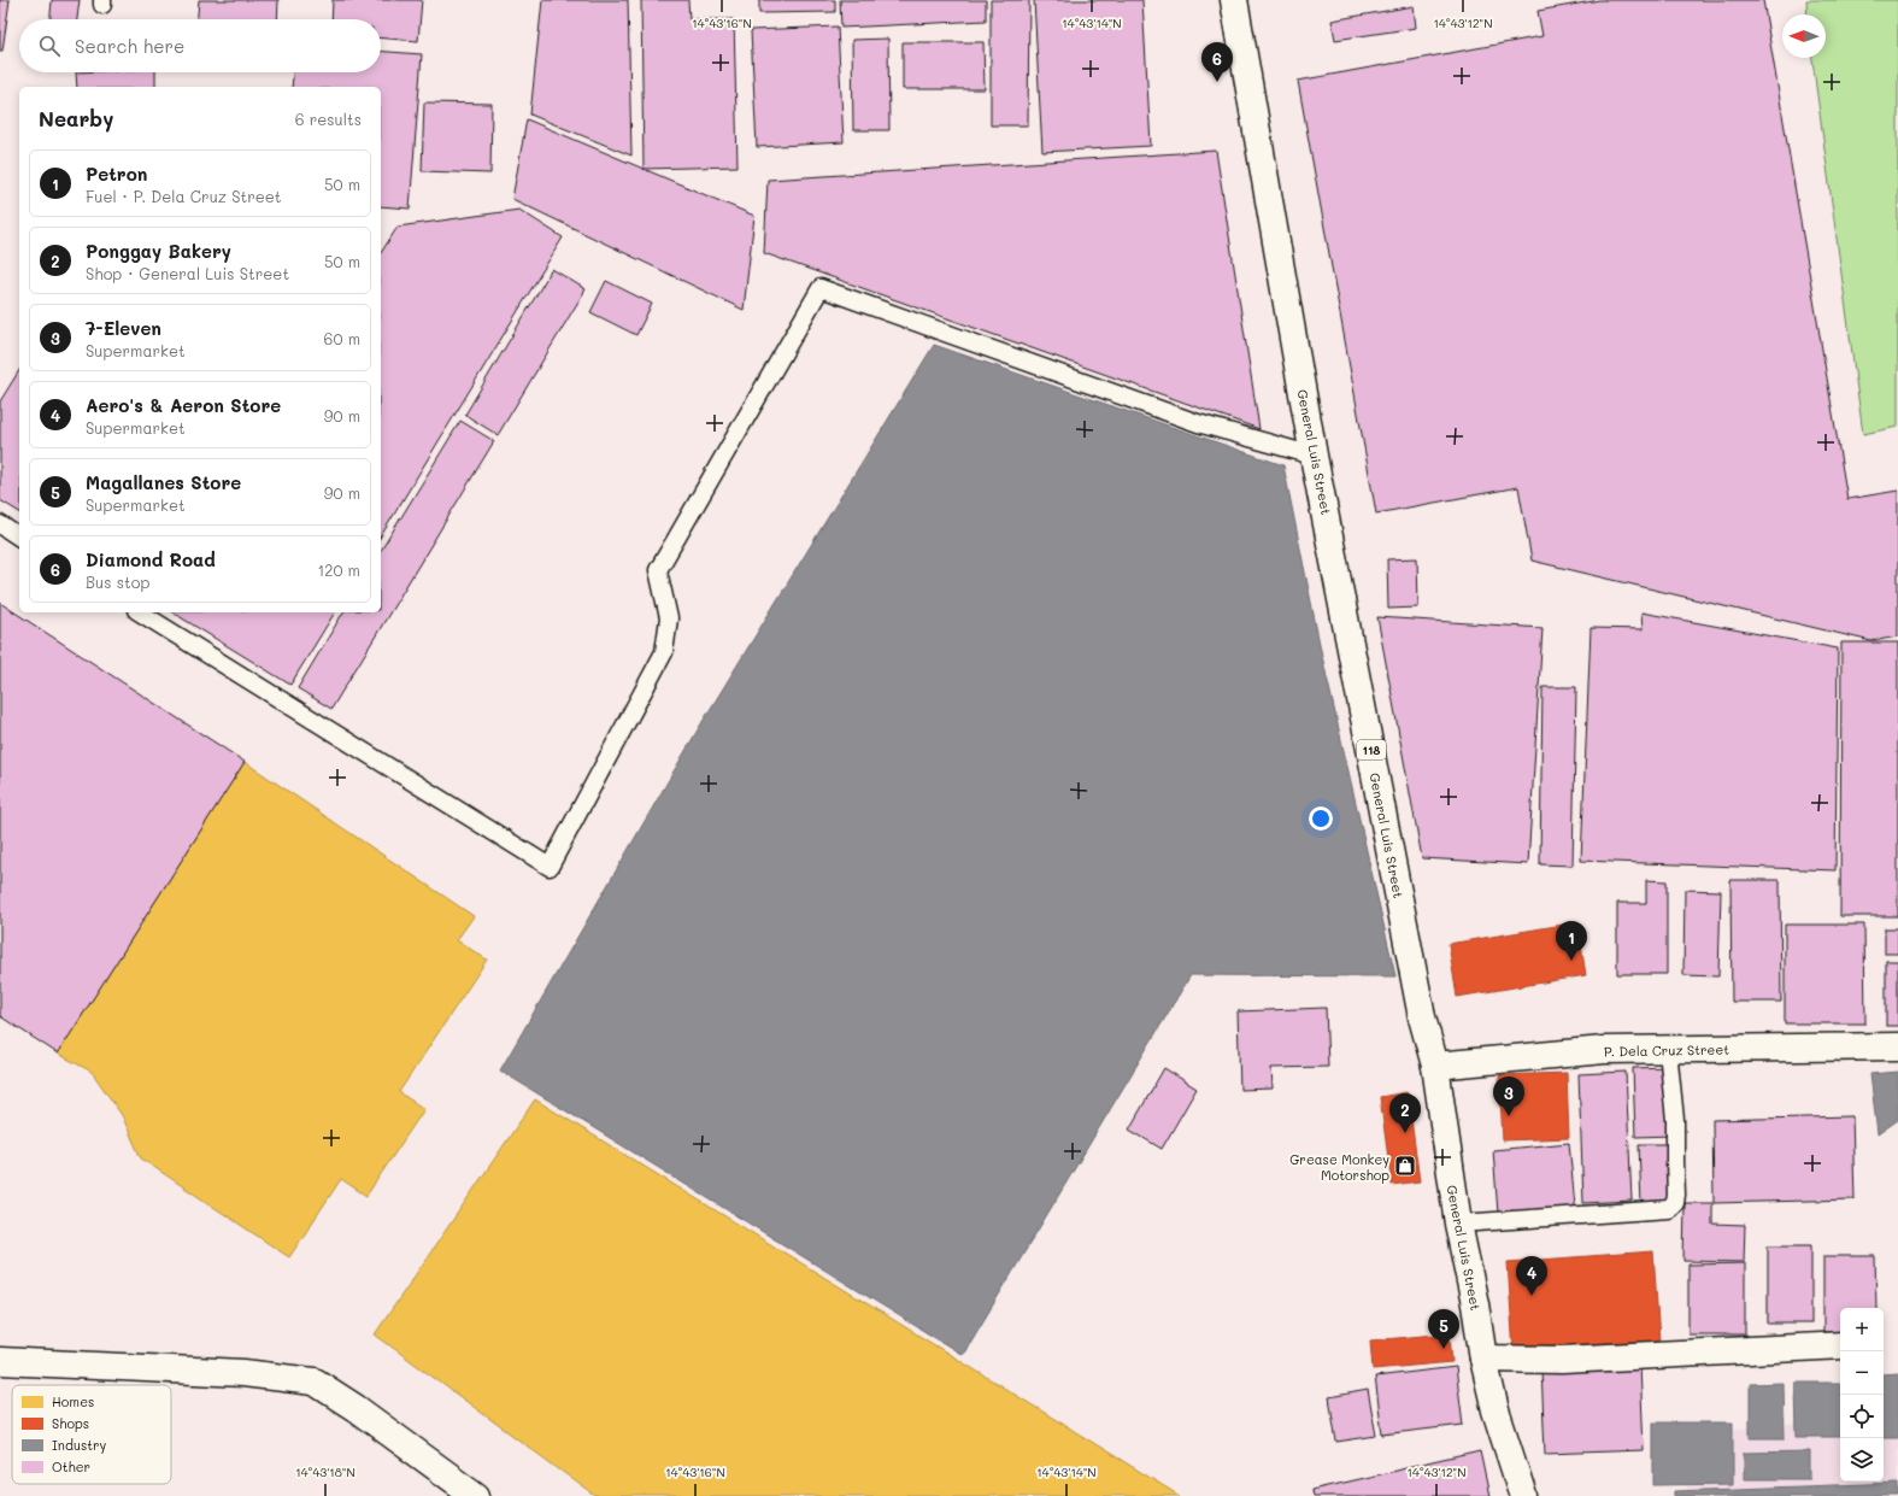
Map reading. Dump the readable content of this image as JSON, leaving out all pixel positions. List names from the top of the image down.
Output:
{
  "streets": {
    "main road": ["General Luis Street", "118", "P. Dela Cruz Street"]
  },
  "crossings": [
    ["General Luis Street", "P. Dela Cruz Street"]
  ],
  "places": {
    "shop": ["Grease Monkey Motorshop"]
  },
  "legend": [
    "Homes",
    "Shops",
    "Industry",
    "Other"
  ],
  "north": "left",
  "page": {
    "search": "Search here",
    "pins": [
      "6",
      "1",
      "3",
      "2",
      "4",
      "5"
    ],
    "heading": ["Nearby", "6 results"],
    "list": [
      {
        "mark": "1",
        "name": "Petron",
        "note": "Fuel · P. Dela Cruz Street",
        "value": "50 m"
      },
      {
        "mark": "2",
        "name": "Ponggay Bakery",
        "note": "Shop · General Luis Street",
        "value": "50 m"
      },
      {
        "mark": "3",
        "name": "7-Eleven",
        "note": "Supermarket",
        "value": "60 m"
      },
      {
        "mark": "4",
        "name": "Aero's & Aeron Store",
        "note": "Supermarket",
        "value": "90 m"
      },
      {
        "mark": "5",
        "name": "Magallanes Store",
        "note": "Supermarket",
        "value": "90 m"
      },
      {
        "mark": "6",
        "name": "Diamond Road",
        "note": "Bus stop",
        "value": "120 m"
      }
    ],
    "map_buttons": ["+", "−"]
  },
  "coordinates": [
    "14°43'16\"N",
    "14°43'14\"N",
    "14°43'12\"N",
    "14°43'18\"N"
  ]
}
